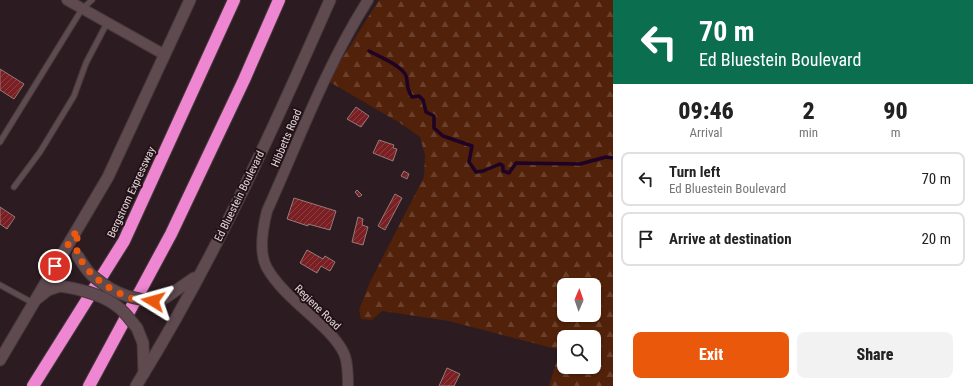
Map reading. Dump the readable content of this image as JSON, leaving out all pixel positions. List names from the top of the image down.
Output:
{
  "streets": {
    "highway": ["Bergstrom Expressway"],
    "main road": ["Ed Bluestein Boulevard"],
    "street": ["Hibbetts Road", "Regiene Road"]
  },
  "crossings": [
    ["Hibbetts Road", "Regiene Road"]
  ],
  "north": "top",
  "page": {
    "turn": ["70 m", "Ed Bluestein Boulevard"],
    "eta": [
      "09:46",
      "Arrival",
      "2",
      "min",
      "90",
      "m"
    ],
    "list": [
      {
        "name": "Turn left",
        "note": "Ed Bluestein Boulevard",
        "value": "70 m"
      },
      {
        "name": "Arrive at destination",
        "value": "20 m"
      }
    ],
    "buttons": ["Exit", "Share"]
  }
}
